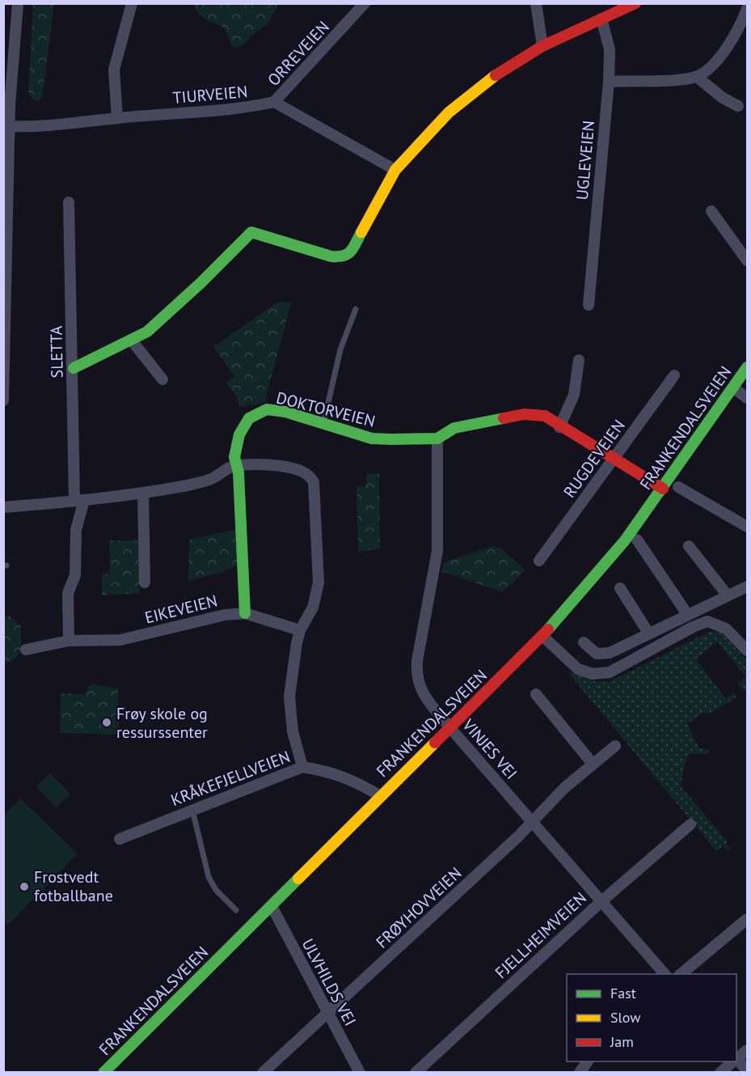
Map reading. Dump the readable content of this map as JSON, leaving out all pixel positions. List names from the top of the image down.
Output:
{
  "streets": {
    "street": [
      "ORREVEIEN",
      "TIURVEIEN",
      "UGLEVEIEN",
      "SLETTA",
      "DOKTORVEIEN",
      "FRANKENDALSVEIEN",
      "RUGDEVEIEN",
      "EIKEVEIEN",
      "VINJES VEI",
      "KRÅKEFJELLVEIEN",
      "FRØYHOVVEIEN",
      "FJELLHEIMVEIEN",
      "ULVHILDS VEI"
    ]
  },
  "crossings": [
    ["ORREVEIEN", "TIURVEIEN"],
    ["SLETTA", "EIKEVEIEN"],
    ["DOKTORVEIEN", "FRANKENDALSVEIEN"],
    ["DOKTORVEIEN", "RUGDEVEIEN"],
    ["DOKTORVEIEN", "EIKEVEIEN"],
    ["DOKTORVEIEN", "VINJES VEI"],
    ["FRANKENDALSVEIEN", "VINJES VEI"],
    ["FRANKENDALSVEIEN", "KRÅKEFJELLVEIEN"],
    ["FRANKENDALSVEIEN", "ULVHILDS VEI"],
    ["VINJES VEI", "FRØYHOVVEIEN"],
    ["VINJES VEI", "FJELLHEIMVEIEN"],
    ["FRØYHOVVEIEN", "ULVHILDS VEI"]
  ],
  "places": ["Frøy skole og ressurssenter", "Frostvedt fotballbane"],
  "legend": ["Fast", "Slow", "Jam"]
}
